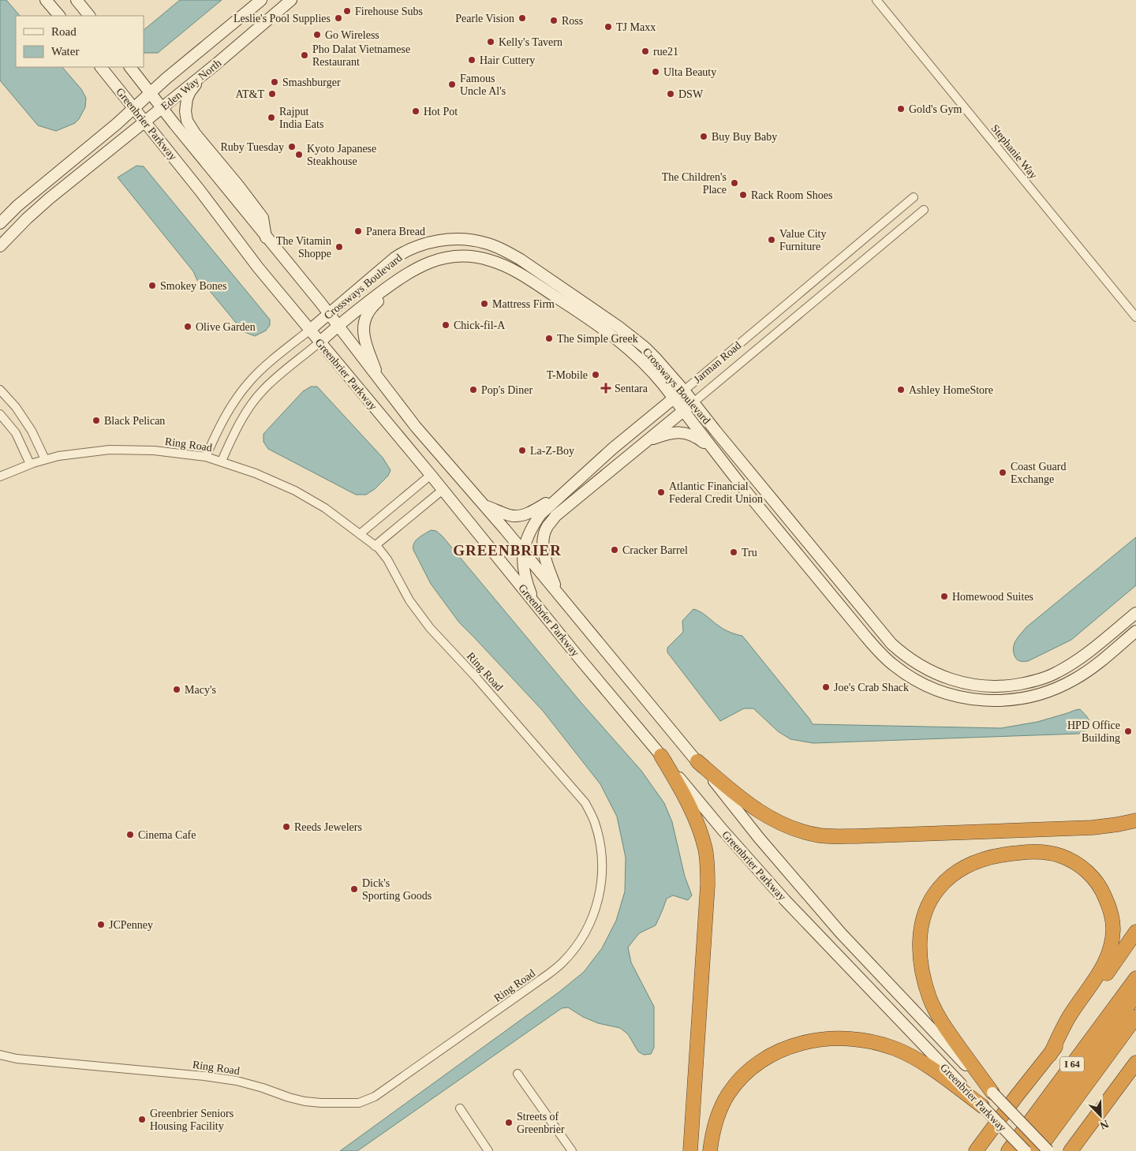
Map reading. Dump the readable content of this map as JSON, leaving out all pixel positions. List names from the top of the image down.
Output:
{
  "streets": {
    "highway": ["I 64"],
    "street": [
      "Eden Way North",
      "Greenbrier Parkway",
      "Stephanie Way",
      "Crossways Boulevard",
      "Jarman Road",
      "Ring Road"
    ]
  },
  "crossings": [
    ["Eden Way North", "Greenbrier Parkway"],
    ["Greenbrier Parkway", "Crossways Boulevard"],
    ["Greenbrier Parkway", "Jarman Road"],
    ["Crossways Boulevard", "Jarman Road"],
    ["Crossways Boulevard", "Ring Road"]
  ],
  "districts": ["GREENBRIER"],
  "places": {
    "other": [
      "Firehouse Subs",
      "Leslie's Pool Supplies",
      "Pearle Vision",
      "Ross",
      "TJ Maxx",
      "Go Wireless",
      "Kelly's Tavern",
      "rue21",
      "Pho Dalat Vietnamese Restaurant",
      "Hair Cuttery",
      "Ulta Beauty",
      "Smashburger",
      "Famous Uncle Al's",
      "AT&T",
      "DSW",
      "Gold's Gym",
      "Hot Pot",
      "Rajput India Eats",
      "Buy Buy Baby",
      "Ruby Tuesday",
      "Kyoto Japanese Steakhouse",
      "The Children's Place",
      "Rack Room Shoes",
      "Panera Bread",
      "Value City Furniture",
      "The Vitamin Shoppe",
      "Smokey Bones",
      "Mattress Firm",
      "Chick-fil-A",
      "Olive Garden",
      "The Simple Greek",
      "T-Mobile",
      "Pop's Diner",
      "Ashley HomeStore",
      "Black Pelican",
      "La-Z-Boy",
      "Coast Guard Exchange",
      "Atlantic Financial Federal Credit Union",
      "Cracker Barrel",
      "Tru",
      "Homewood Suites",
      "Joe's Crab Shack",
      "Macy's",
      "HPD Office Building",
      "Reeds Jewelers",
      "Cinema Cafe",
      "Dick's Sporting Goods",
      "JCPenney",
      "Greenbrier Seniors Housing Facility",
      "Streets of Greenbrier"
    ],
    "health": ["Sentara"]
  },
  "legend": ["Road", "Water"],
  "north": "bottom right"
}
